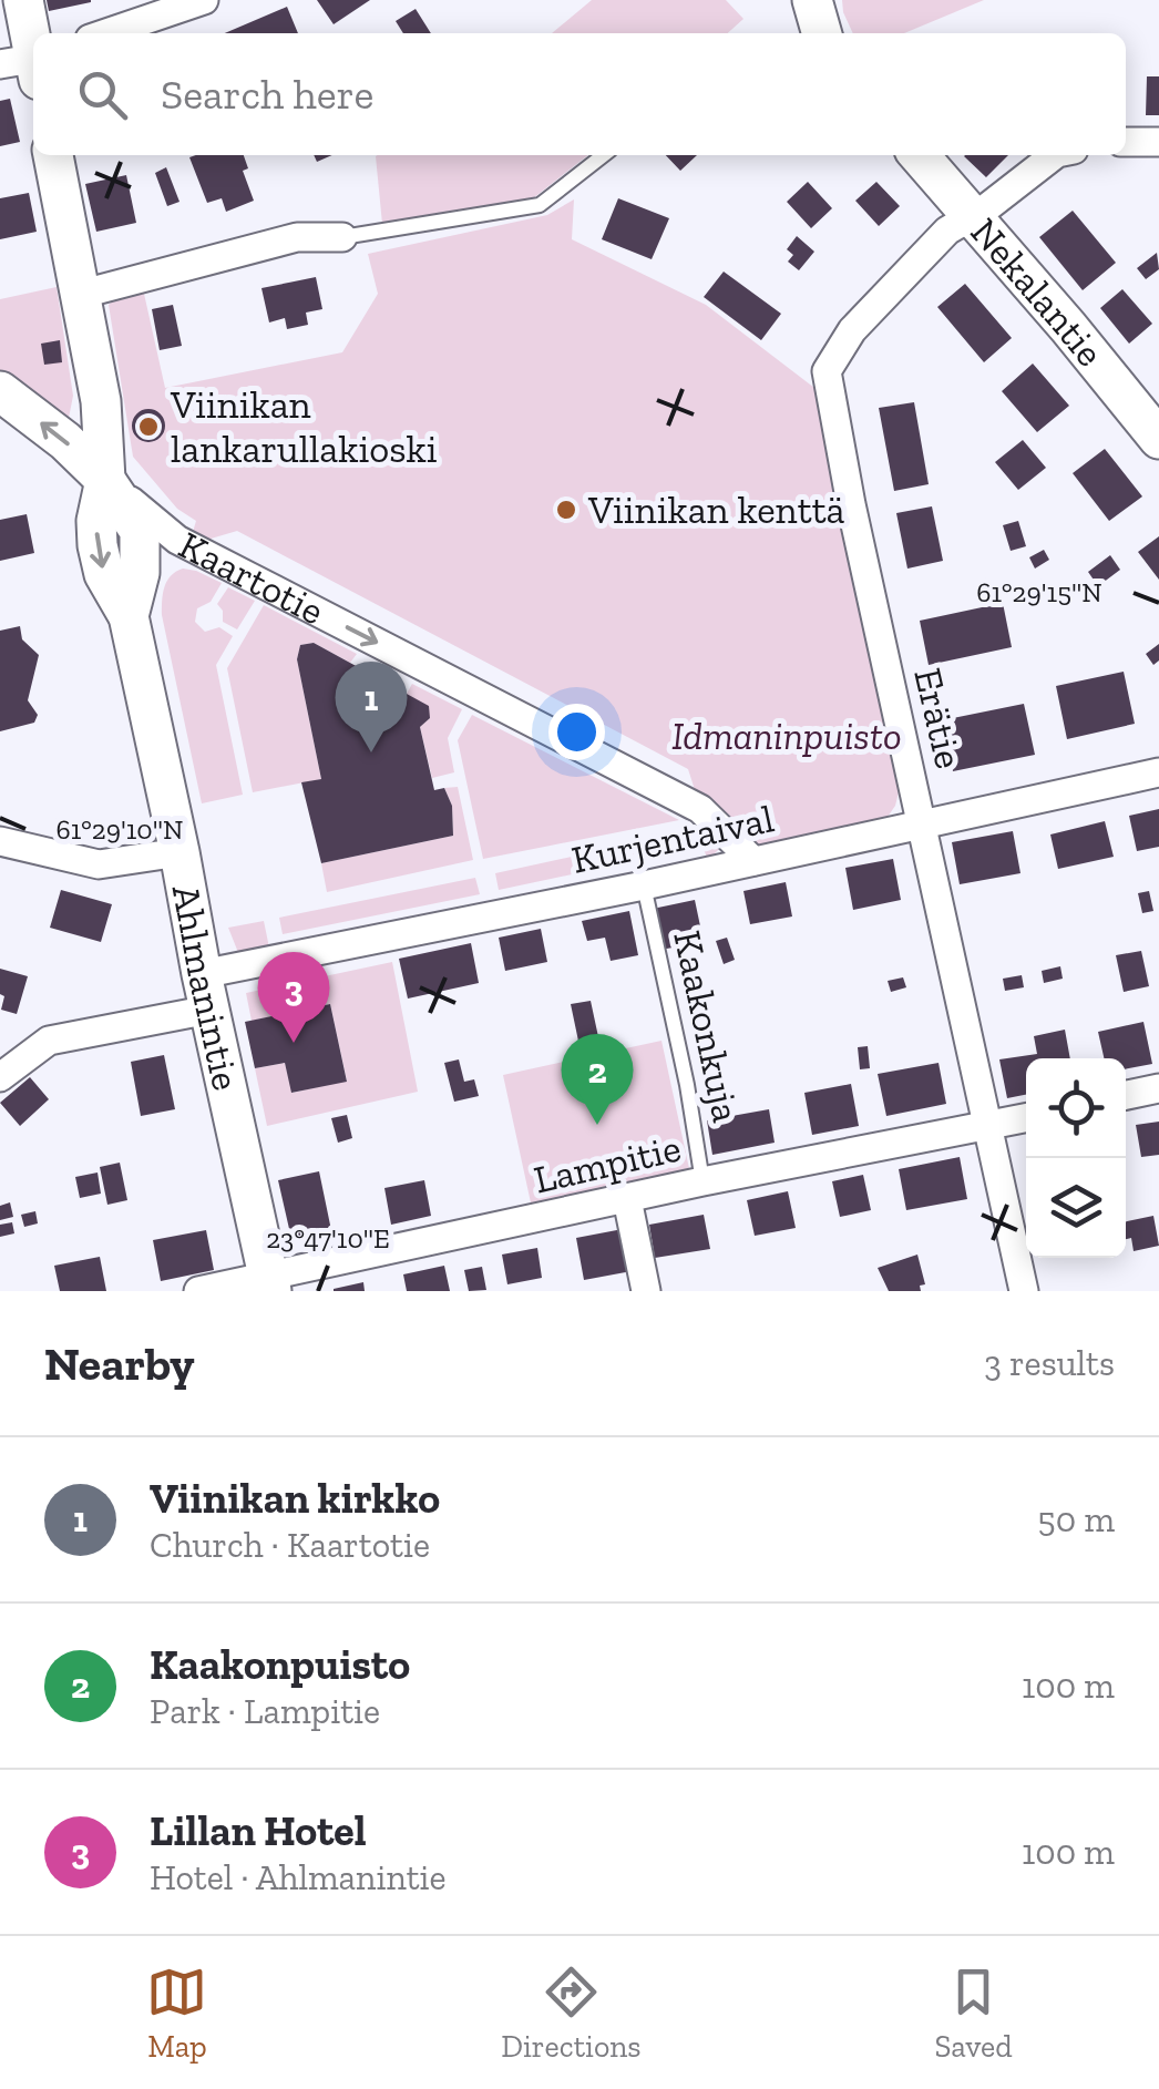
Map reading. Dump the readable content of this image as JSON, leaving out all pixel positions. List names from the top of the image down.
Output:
{
  "streets": {
    "street": [
      "Nekalantie",
      "Kaartotie",
      "Erätie",
      "Kurjentaival",
      "Ahlmanintie",
      "Lampitie"
    ],
    "lane": ["Kaakonkuja"]
  },
  "crossings": [
    ["Nekalantie", "Erätie"],
    ["Kaartotie", "Kurjentaival"],
    ["Kaartotie", "Ahlmanintie"],
    ["Erätie", "Kurjentaival"],
    ["Erätie", "Lampitie"],
    ["Kurjentaival", "Ahlmanintie"],
    ["Kurjentaival", "Kaakonkuja"],
    ["Ahlmanintie", "Lampitie"],
    ["Kaakonkuja", "Lampitie"]
  ],
  "parks": ["Idmaninpuisto"],
  "places": ["Viinikan lankarullakioski", "Viinikan kenttä"],
  "page": {
    "search": "Search here",
    "pins": ["1", "3", "2"],
    "heading": ["Nearby", "3 results"],
    "list": [
      {
        "mark": "1",
        "name": "Viinikan kirkko",
        "note": "Church · Kaartotie",
        "value": "50 m"
      },
      {
        "mark": "2",
        "name": "Kaakonpuisto",
        "note": "Park · Lampitie",
        "value": "100 m"
      },
      {
        "mark": "3",
        "name": "Lillan Hotel",
        "note": "Hotel · Ahlmanintie",
        "value": "100 m"
      }
    ],
    "nav": ["Map", "Directions", "Saved"]
  },
  "coordinates": ["61°29'15\"N", "61°29'10\"N", "23°47'10\"E"]
}
